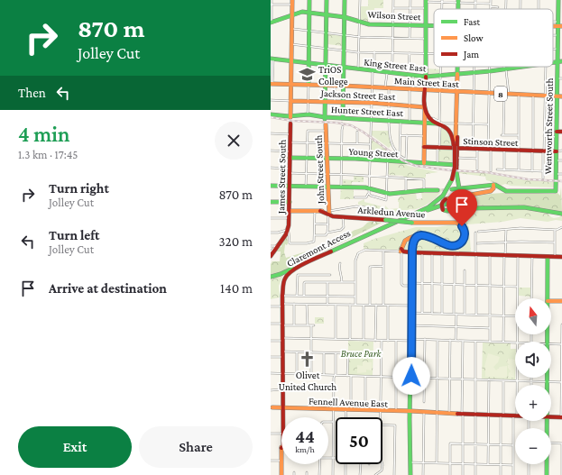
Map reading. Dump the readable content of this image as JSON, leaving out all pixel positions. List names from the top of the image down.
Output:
{
  "streets": {
    "main road": [
      "Wilson Street",
      "King Street East",
      "Main Street East",
      "8",
      "Jackson Street East",
      "Hunter Street East",
      "Wentworth Street South",
      "Stinson Street",
      "Young Street",
      "John Street South",
      "James Street South",
      "Arkledun Avenue",
      "Claremont Access",
      "Fennell Avenue East"
    ]
  },
  "crossings": [
    ["King Street East", "Wentworth Street South"],
    ["Main Street East", "8"],
    ["Main Street East", "Wentworth Street South"],
    ["Jackson Street East", "Claremont Access"],
    ["Hunter Street East", "Claremont Access"],
    ["Wentworth Street South", "Stinson Street"],
    ["Stinson Street", "Claremont Access"],
    ["Young Street", "John Street South"],
    ["Young Street", "James Street South"],
    ["John Street South", "Arkledun Avenue"],
    ["James Street South", "Arkledun Avenue"]
  ],
  "parks": ["Bruce Park"],
  "places": {
    "school or university": ["TriOS College"],
    "church": ["Olivet United Church"]
  },
  "legend": ["Fast", "Slow", "Jam"],
  "north": "top",
  "page": {
    "turn": ["870 m", "Jolley Cut"],
    "then": "Then",
    "heading": ["4 min", "1.3 km · 17:45"],
    "list": [
      {
        "name": "Turn right",
        "note": "Jolley Cut",
        "value": "870 m"
      },
      {
        "name": "Turn left",
        "note": "Jolley Cut",
        "value": "320 m"
      },
      {
        "name": "Arrive at destination",
        "value": "140 m"
      }
    ],
    "map_buttons": ["+", "−"],
    "speed": "44 km/h",
    "limit": "50",
    "buttons": ["Exit", "Share"]
  }
}
